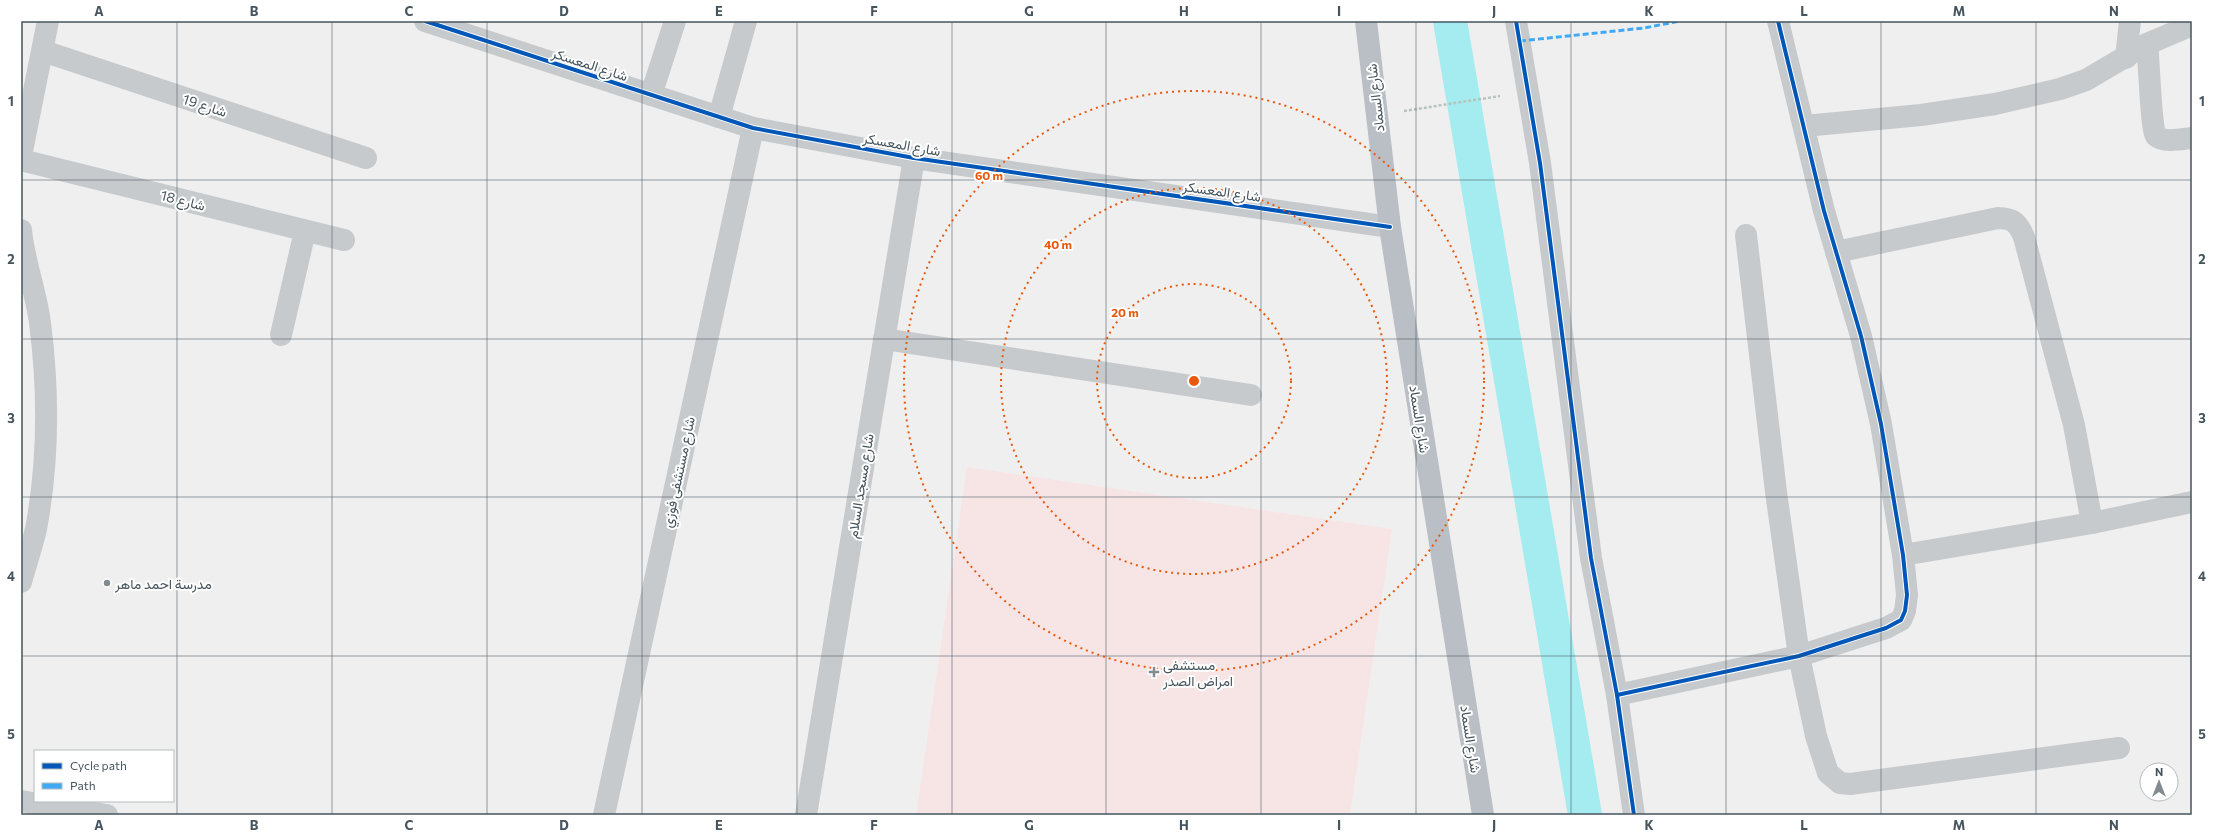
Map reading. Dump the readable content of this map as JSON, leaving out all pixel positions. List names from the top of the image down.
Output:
{
  "streets": {
    "highway": ["شارع السماد"],
    "street": [
      "شارع المعسكر",
      "شارع 19",
      "شارع 18",
      "شارع مستشفى فوزي",
      "شارع مسجد السلام"
    ]
  },
  "crossings": [
    ["شارع المعسكر", "شارع السماد"],
    ["شارع المعسكر", "شارع مستشفى فوزي"],
    ["شارع المعسكر", "شارع مسجد السلام"]
  ],
  "places": {
    "other": ["مدرسة احمد ماهر"],
    "health": ["مستشفى امراض الصدر"]
  },
  "legend": ["Cycle path", "Path"],
  "north": "top",
  "grid": {
    "columns": [
      "A",
      "B",
      "C",
      "D",
      "E",
      "F",
      "G",
      "H",
      "I",
      "J",
      "K",
      "L",
      "M",
      "N"
    ],
    "rows": [
      "1",
      "2",
      "3",
      "4",
      "5"
    ]
  },
  "rings": ["60 m", "40 m", "20 m"]
}
